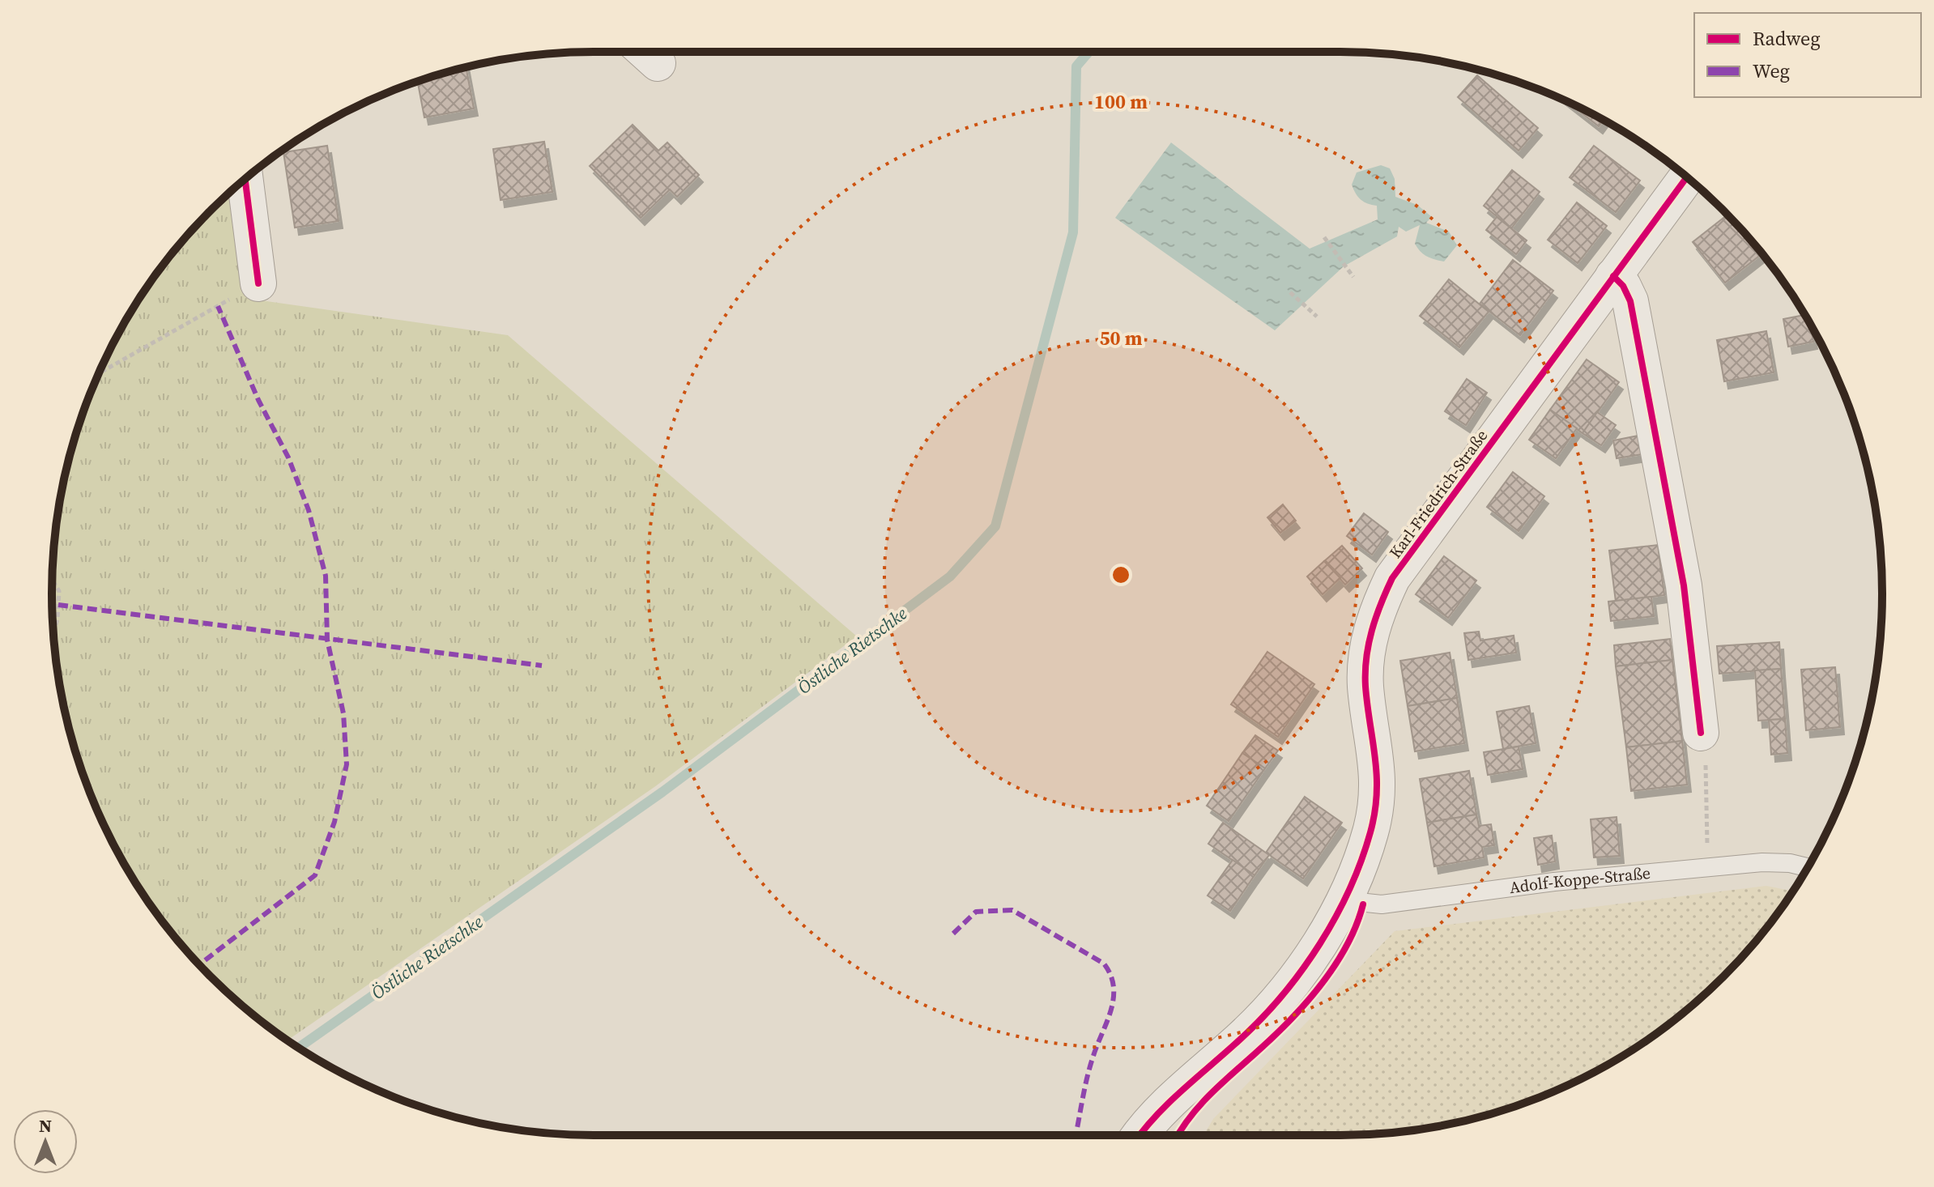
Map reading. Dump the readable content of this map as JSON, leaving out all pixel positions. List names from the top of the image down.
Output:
{
  "streets": {
    "street": ["Karl-Friedrich-Straße"],
    "lane": ["Adolf-Koppe-Straße"]
  },
  "crossings": [
    ["Karl-Friedrich-Straße", "Adolf-Koppe-Straße"]
  ],
  "water": ["Östliche Rietschke"],
  "legend": ["Radweg", "Weg"],
  "north": "top",
  "rings": ["100 m", "50 m"]
}
